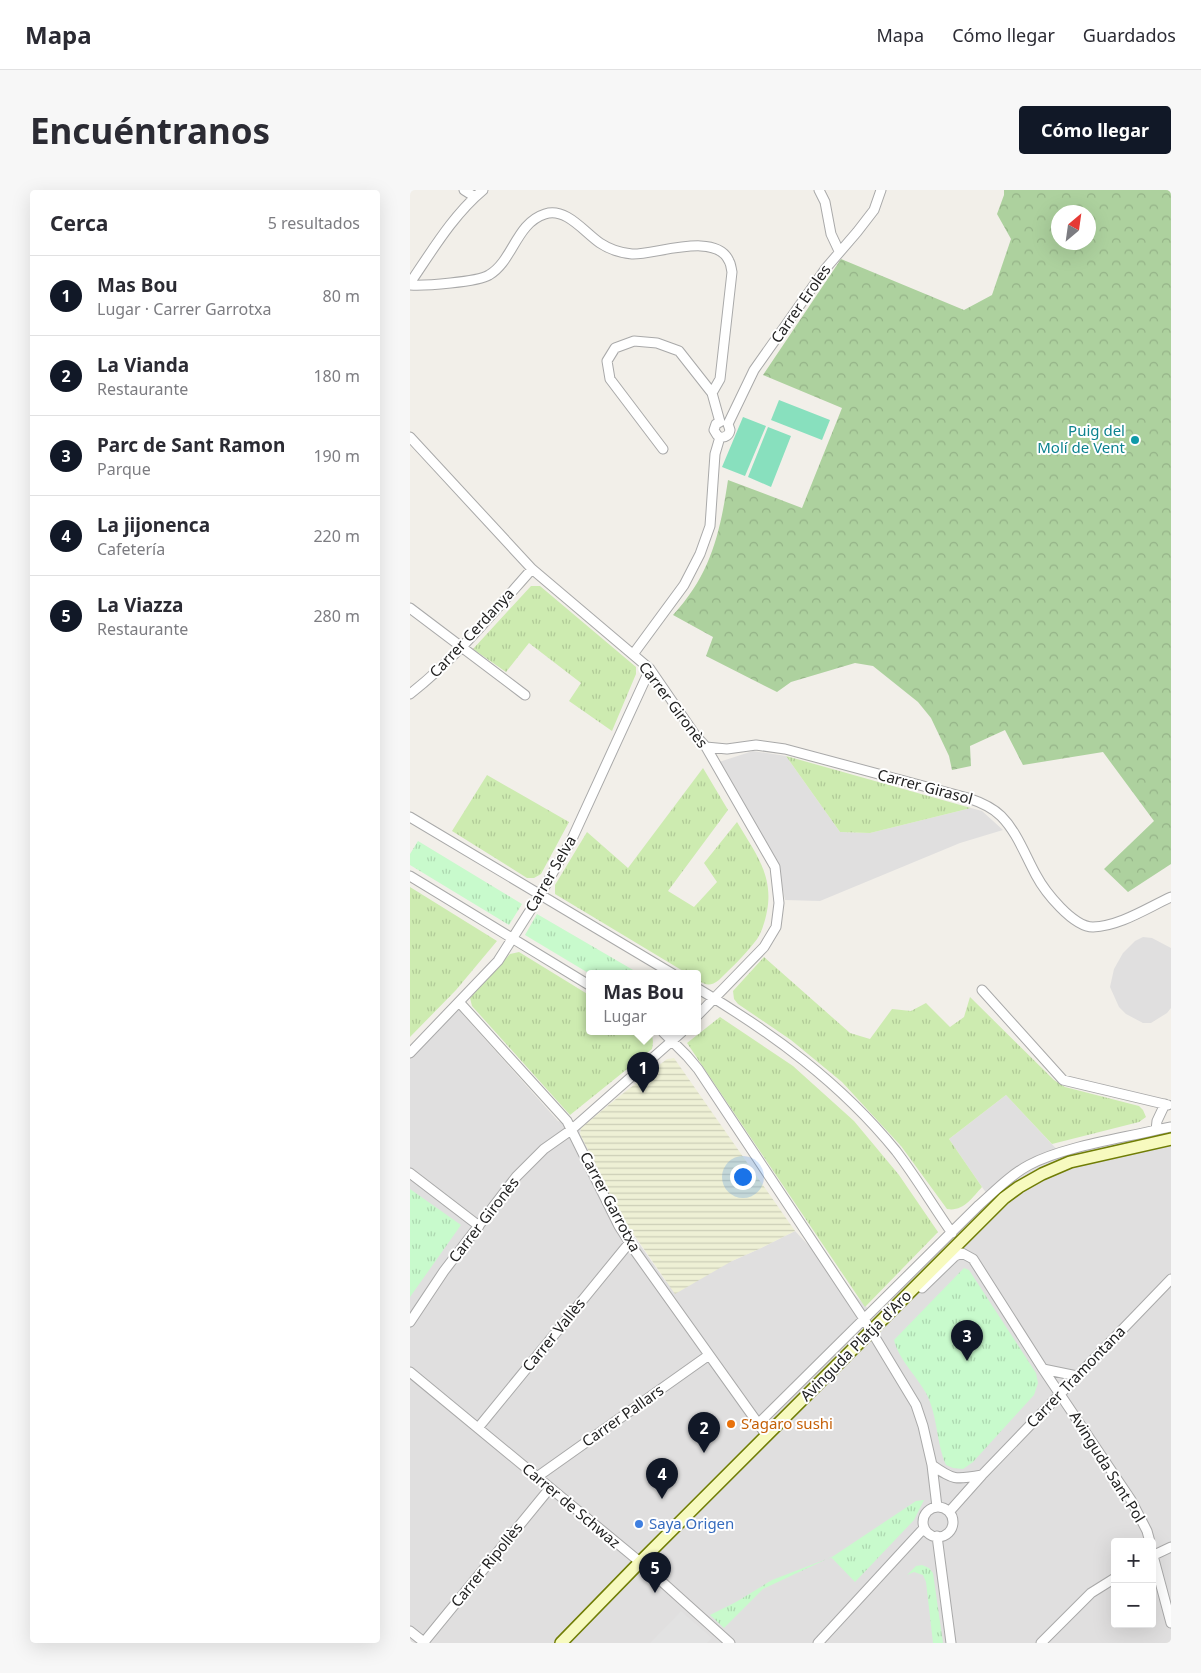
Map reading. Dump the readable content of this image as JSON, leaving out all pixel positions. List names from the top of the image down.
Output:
{
  "streets": {
    "main road": ["Avinguda Platja d'Aro"],
    "street": [
      "Carrer Eroles",
      "Carrer Cerdanya",
      "Carrer Gironès",
      "Carrer Girasol",
      "Carrer Selva",
      "Carrer Garrotxa",
      "Carrer Vallès",
      "Carrer Tramontana",
      "Carrer Pallars",
      "Avinguda Sant Pol",
      "Carrer de Schwaz",
      "Carrer Ripollès"
    ]
  },
  "crossings": [
    ["Carrer Eroles", "Carrer Gironès"],
    ["Carrer Cerdanya", "Carrer Gironès"],
    ["Carrer Gironès", "Carrer Girasol"],
    ["Carrer Gironès", "Carrer Selva"],
    ["Carrer Gironès", "Carrer Garrotxa"],
    ["Carrer Selva", "Carrer Garrotxa"],
    ["Carrer Garrotxa", "Carrer Vallès"],
    ["Carrer Garrotxa", "Avinguda Platja d'Aro"],
    ["Carrer Garrotxa", "Carrer Pallars"],
    ["Carrer Vallès", "Carrer de Schwaz"],
    ["Avinguda Platja d'Aro", "Avinguda Sant Pol"],
    ["Avinguda Platja d'Aro", "Carrer de Schwaz"],
    ["Carrer Tramontana", "Avinguda Sant Pol"],
    ["Carrer Pallars", "Carrer de Schwaz"],
    ["Carrer de Schwaz", "Carrer Ripollès"]
  ],
  "places": ["Puig del Molí de Vent", "S’agaro sushi", "Saya Origen"],
  "north": "top right",
  "page": {
    "header": "Mapa",
    "nav": ["Mapa", "Cómo llegar", "Guardados"],
    "buttons": "Cómo llegar",
    "title": "Encuéntranos",
    "heading": ["Cerca", "5 resultados"],
    "list": [
      {
        "mark": "1",
        "name": "Mas Bou",
        "note": "Lugar · Carrer Garrotxa",
        "value": "80 m"
      },
      {
        "mark": "2",
        "name": "La Vianda",
        "note": "Restaurante",
        "value": "180 m"
      },
      {
        "mark": "3",
        "name": "Parc de Sant Ramon",
        "note": "Parque",
        "value": "190 m"
      },
      {
        "mark": "4",
        "name": "La jijonenca",
        "note": "Cafetería",
        "value": "220 m"
      },
      {
        "mark": "5",
        "name": "La Viazza",
        "note": "Restaurante",
        "value": "280 m"
      }
    ],
    "popup": ["Mas Bou", "Lugar"],
    "pins": [
      "1",
      "3",
      "2",
      "4",
      "5"
    ],
    "map_buttons": ["+", "−"]
  }
}
